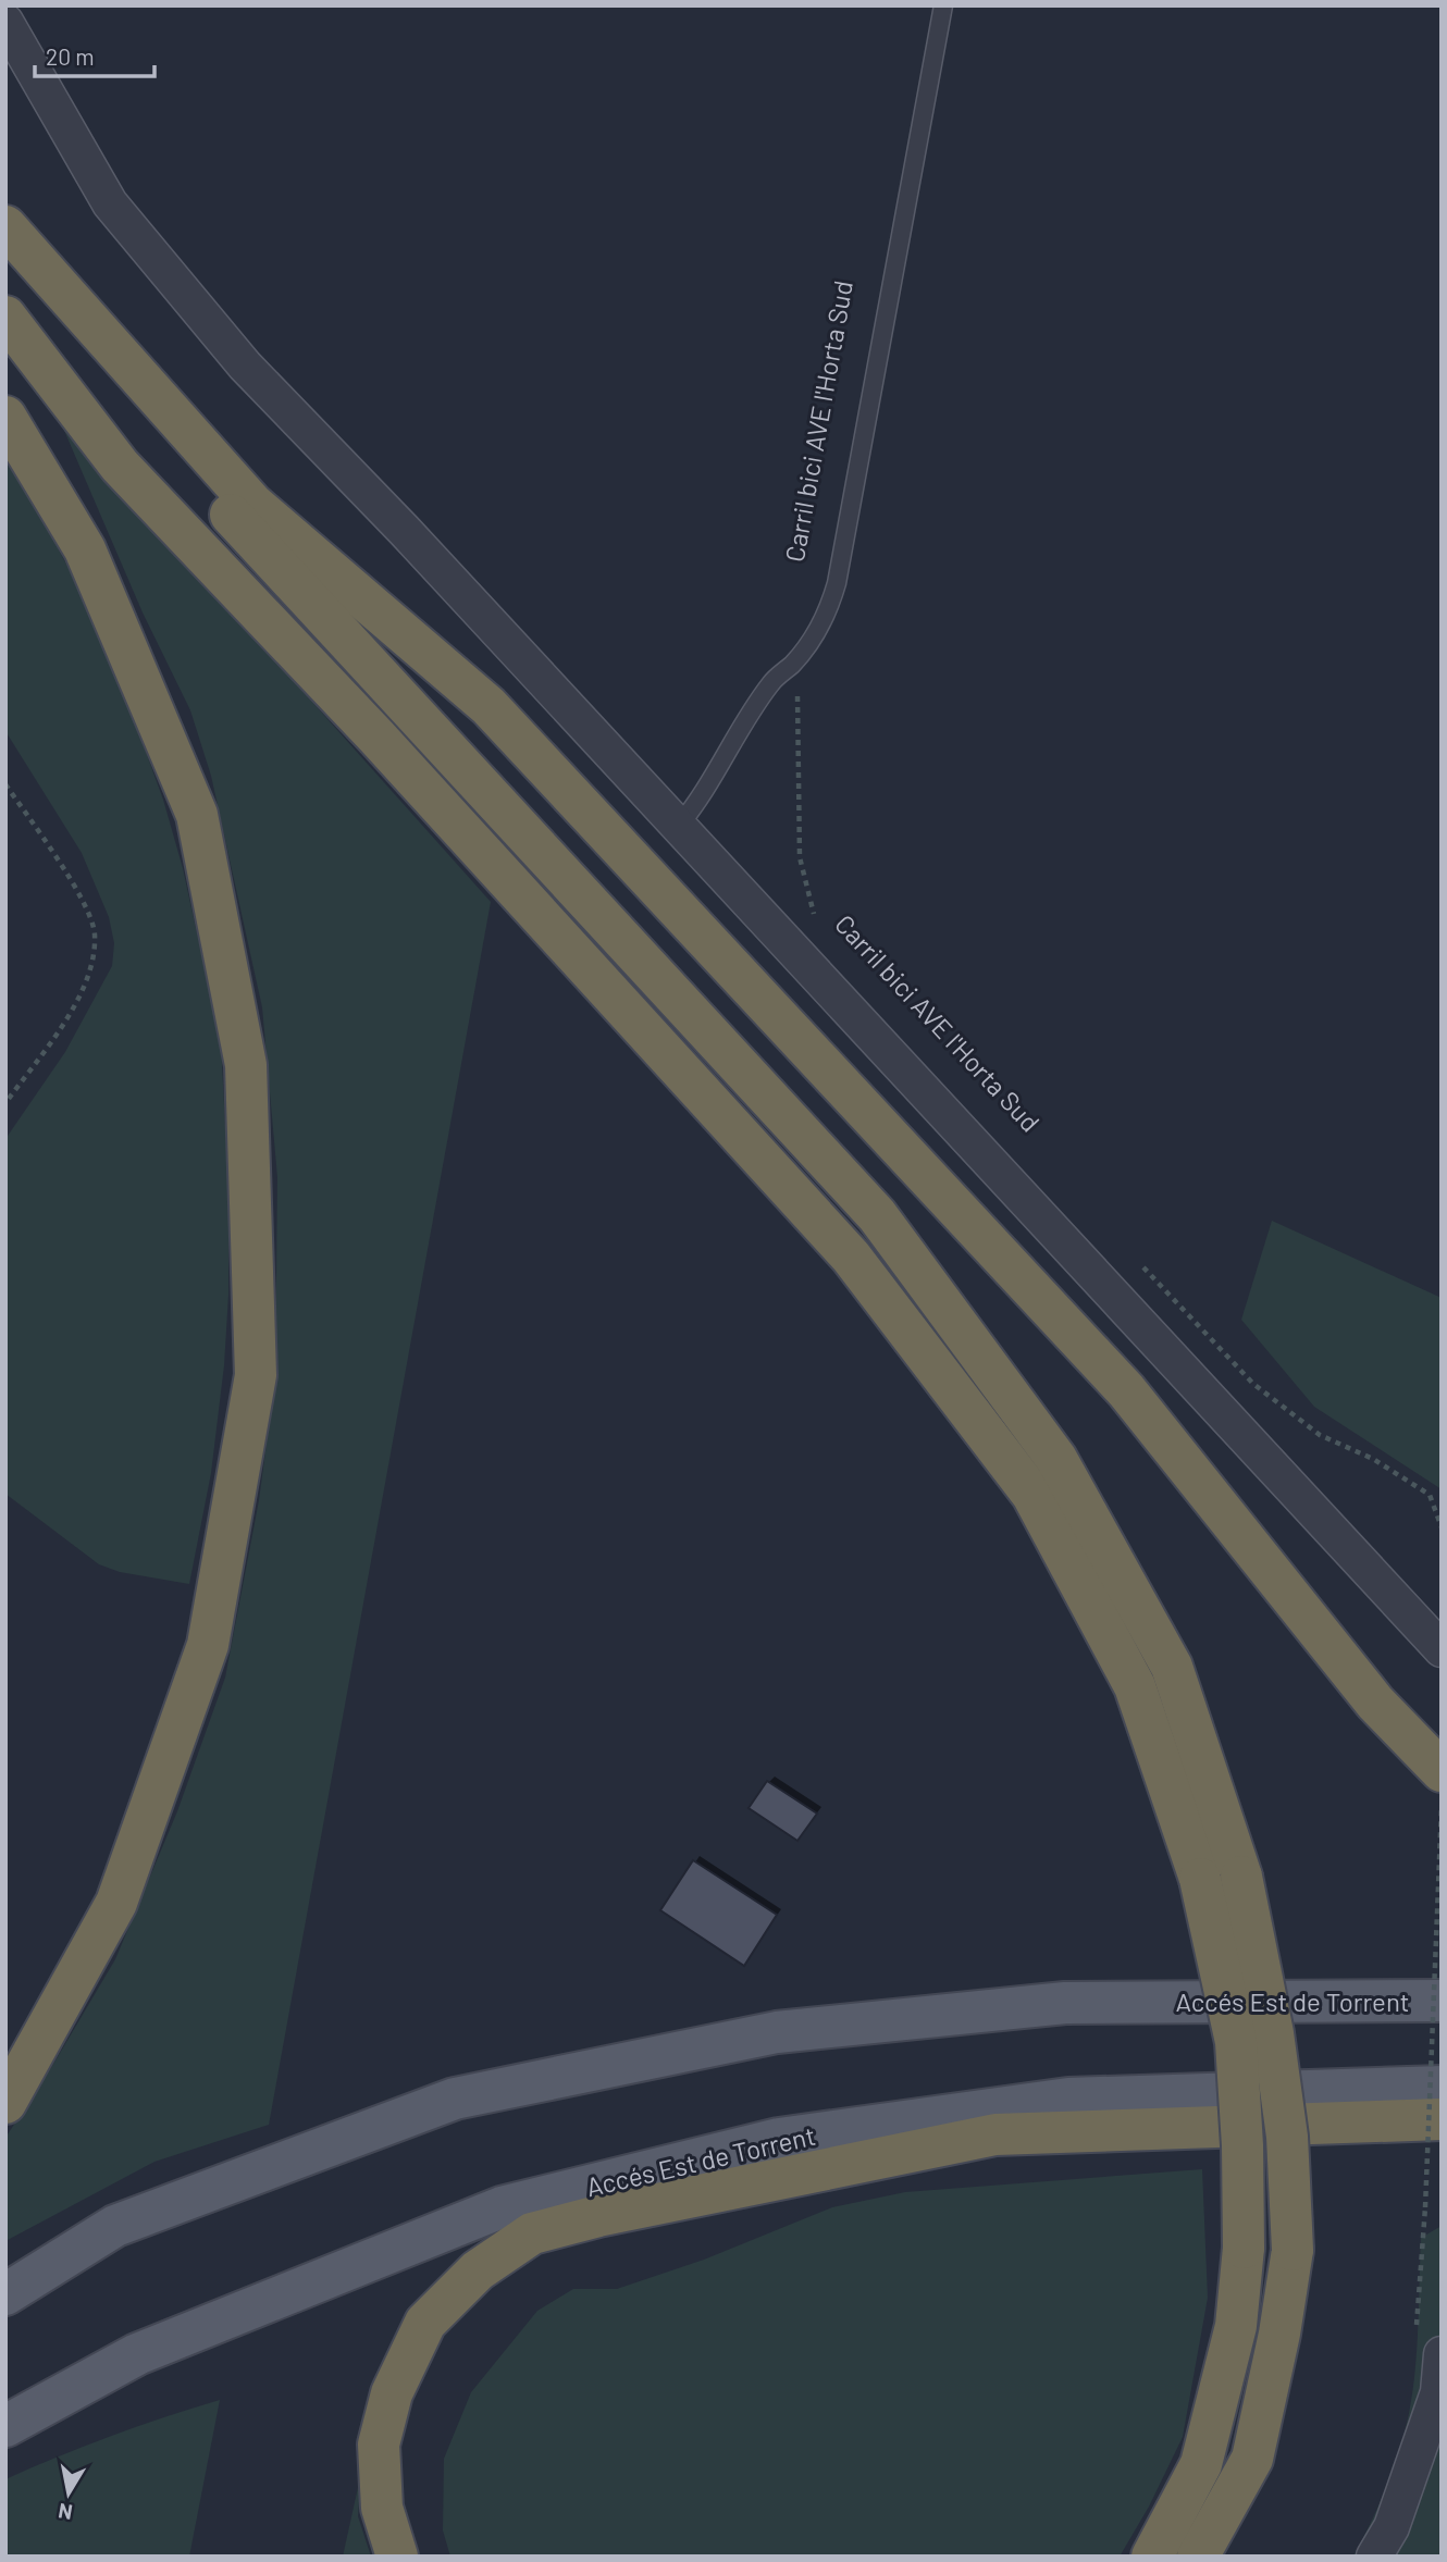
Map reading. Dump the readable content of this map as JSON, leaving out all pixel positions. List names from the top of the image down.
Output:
{
  "streets": {
    "main road": ["Accés Est de Torrent"],
    "path": ["Carril bici AVE l'Horta Sud"]
  },
  "scale_bar": "20 m",
  "north": "bottom"
}
